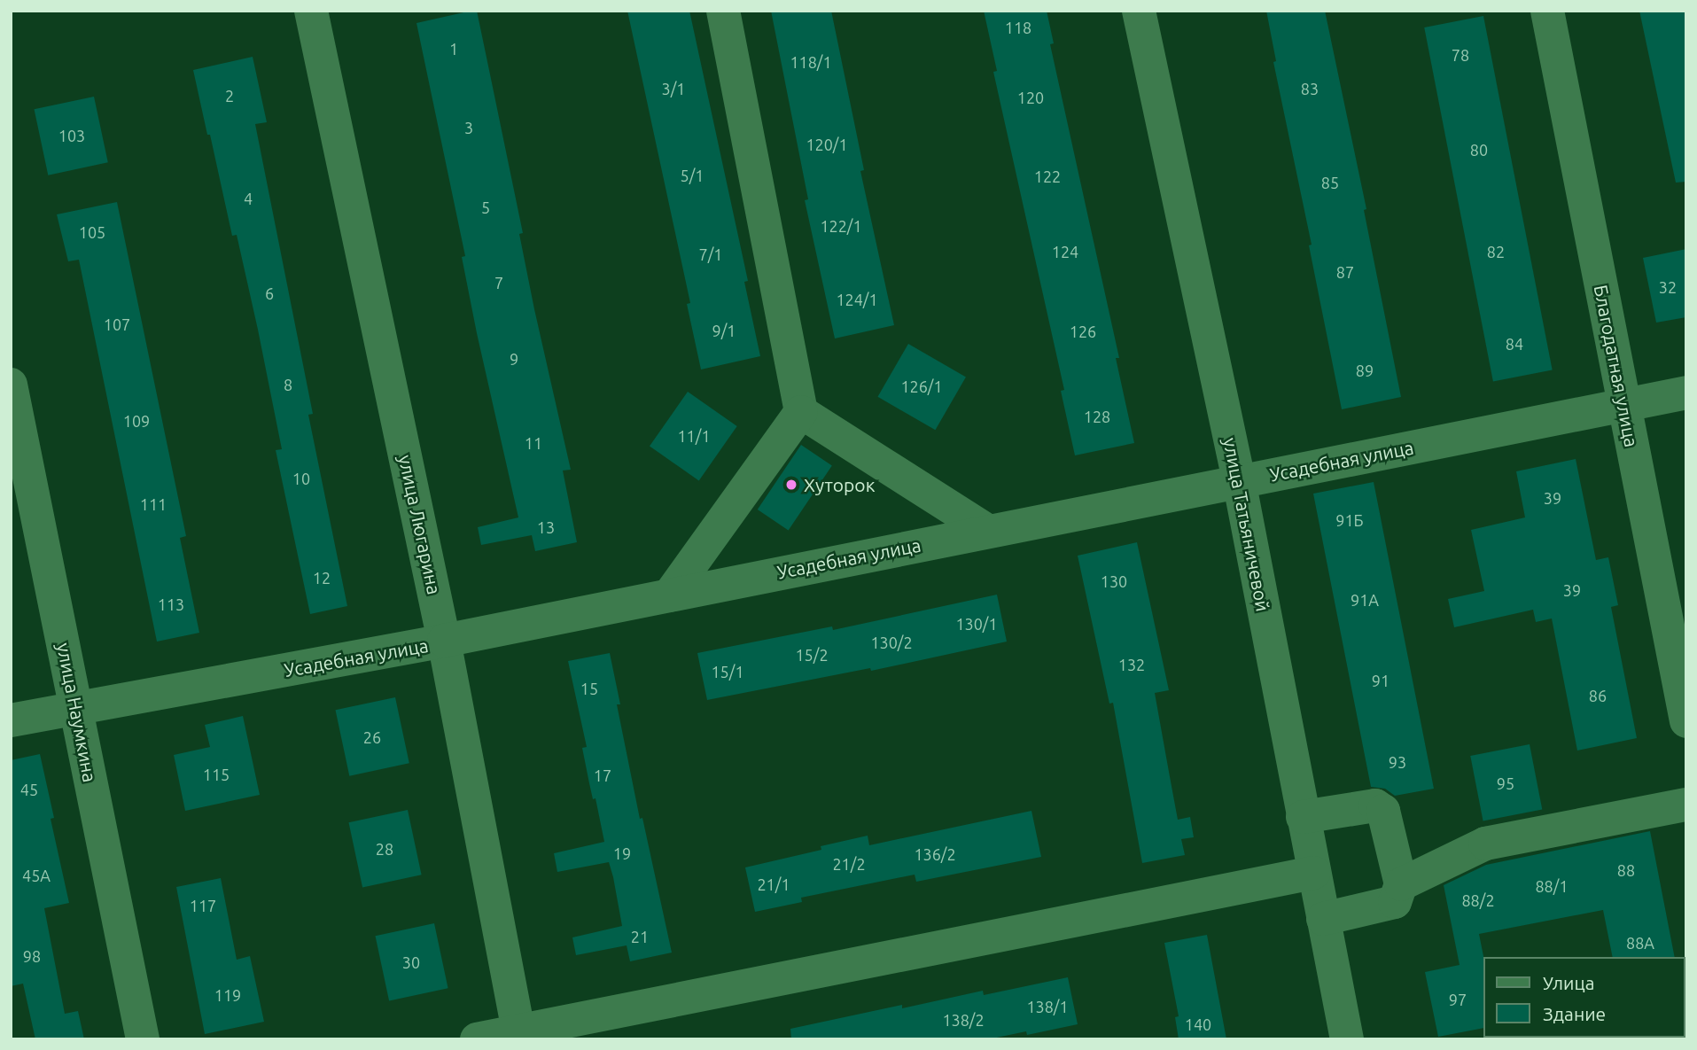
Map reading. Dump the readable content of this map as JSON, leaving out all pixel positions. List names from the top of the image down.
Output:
{
  "streets": {
    "street": [
      "Благодатная улица",
      "Усадебная улица",
      "улица Люгарина",
      "улица Татьяничевой",
      "улица Наумкина"
    ]
  },
  "crossings": [
    ["Благодатная улица", "Усадебная улица"],
    ["Усадебная улица", "улица Люгарина"],
    ["Усадебная улица", "улица Татьяничевой"],
    ["Усадебная улица", "улица Наумкина"]
  ],
  "places": ["Хуторок"],
  "house_numbers": [
    "118",
    "1",
    "78",
    "118/1",
    "3/1",
    "83",
    "2",
    "120",
    "3",
    "103",
    "120/1",
    "80",
    "5/1",
    "122",
    "85",
    "4",
    "5",
    "122/1",
    "105",
    "124",
    "82",
    "7/1",
    "87",
    "7",
    "32",
    "6",
    "124/1",
    "107",
    "9/1",
    "126",
    "84",
    "9",
    "89",
    "8",
    "126/1",
    "128",
    "109",
    "11/1",
    "11",
    "10",
    "39",
    "111",
    "91Б",
    "13",
    "12",
    "130",
    "39",
    "91А",
    "113",
    "130/1",
    "130/2",
    "15/2",
    "132",
    "15/1",
    "91",
    "15",
    "86",
    "26",
    "93",
    "115",
    "17",
    "95",
    "45",
    "28",
    "19",
    "136/2",
    "21/2",
    "88",
    "45А",
    "21/1",
    "88/1",
    "88/2",
    "117",
    "21",
    "88А",
    "98",
    "30",
    "119",
    "97",
    "138/1",
    "138/2",
    "140"
  ],
  "legend": ["Улица", "Здание"]
}
